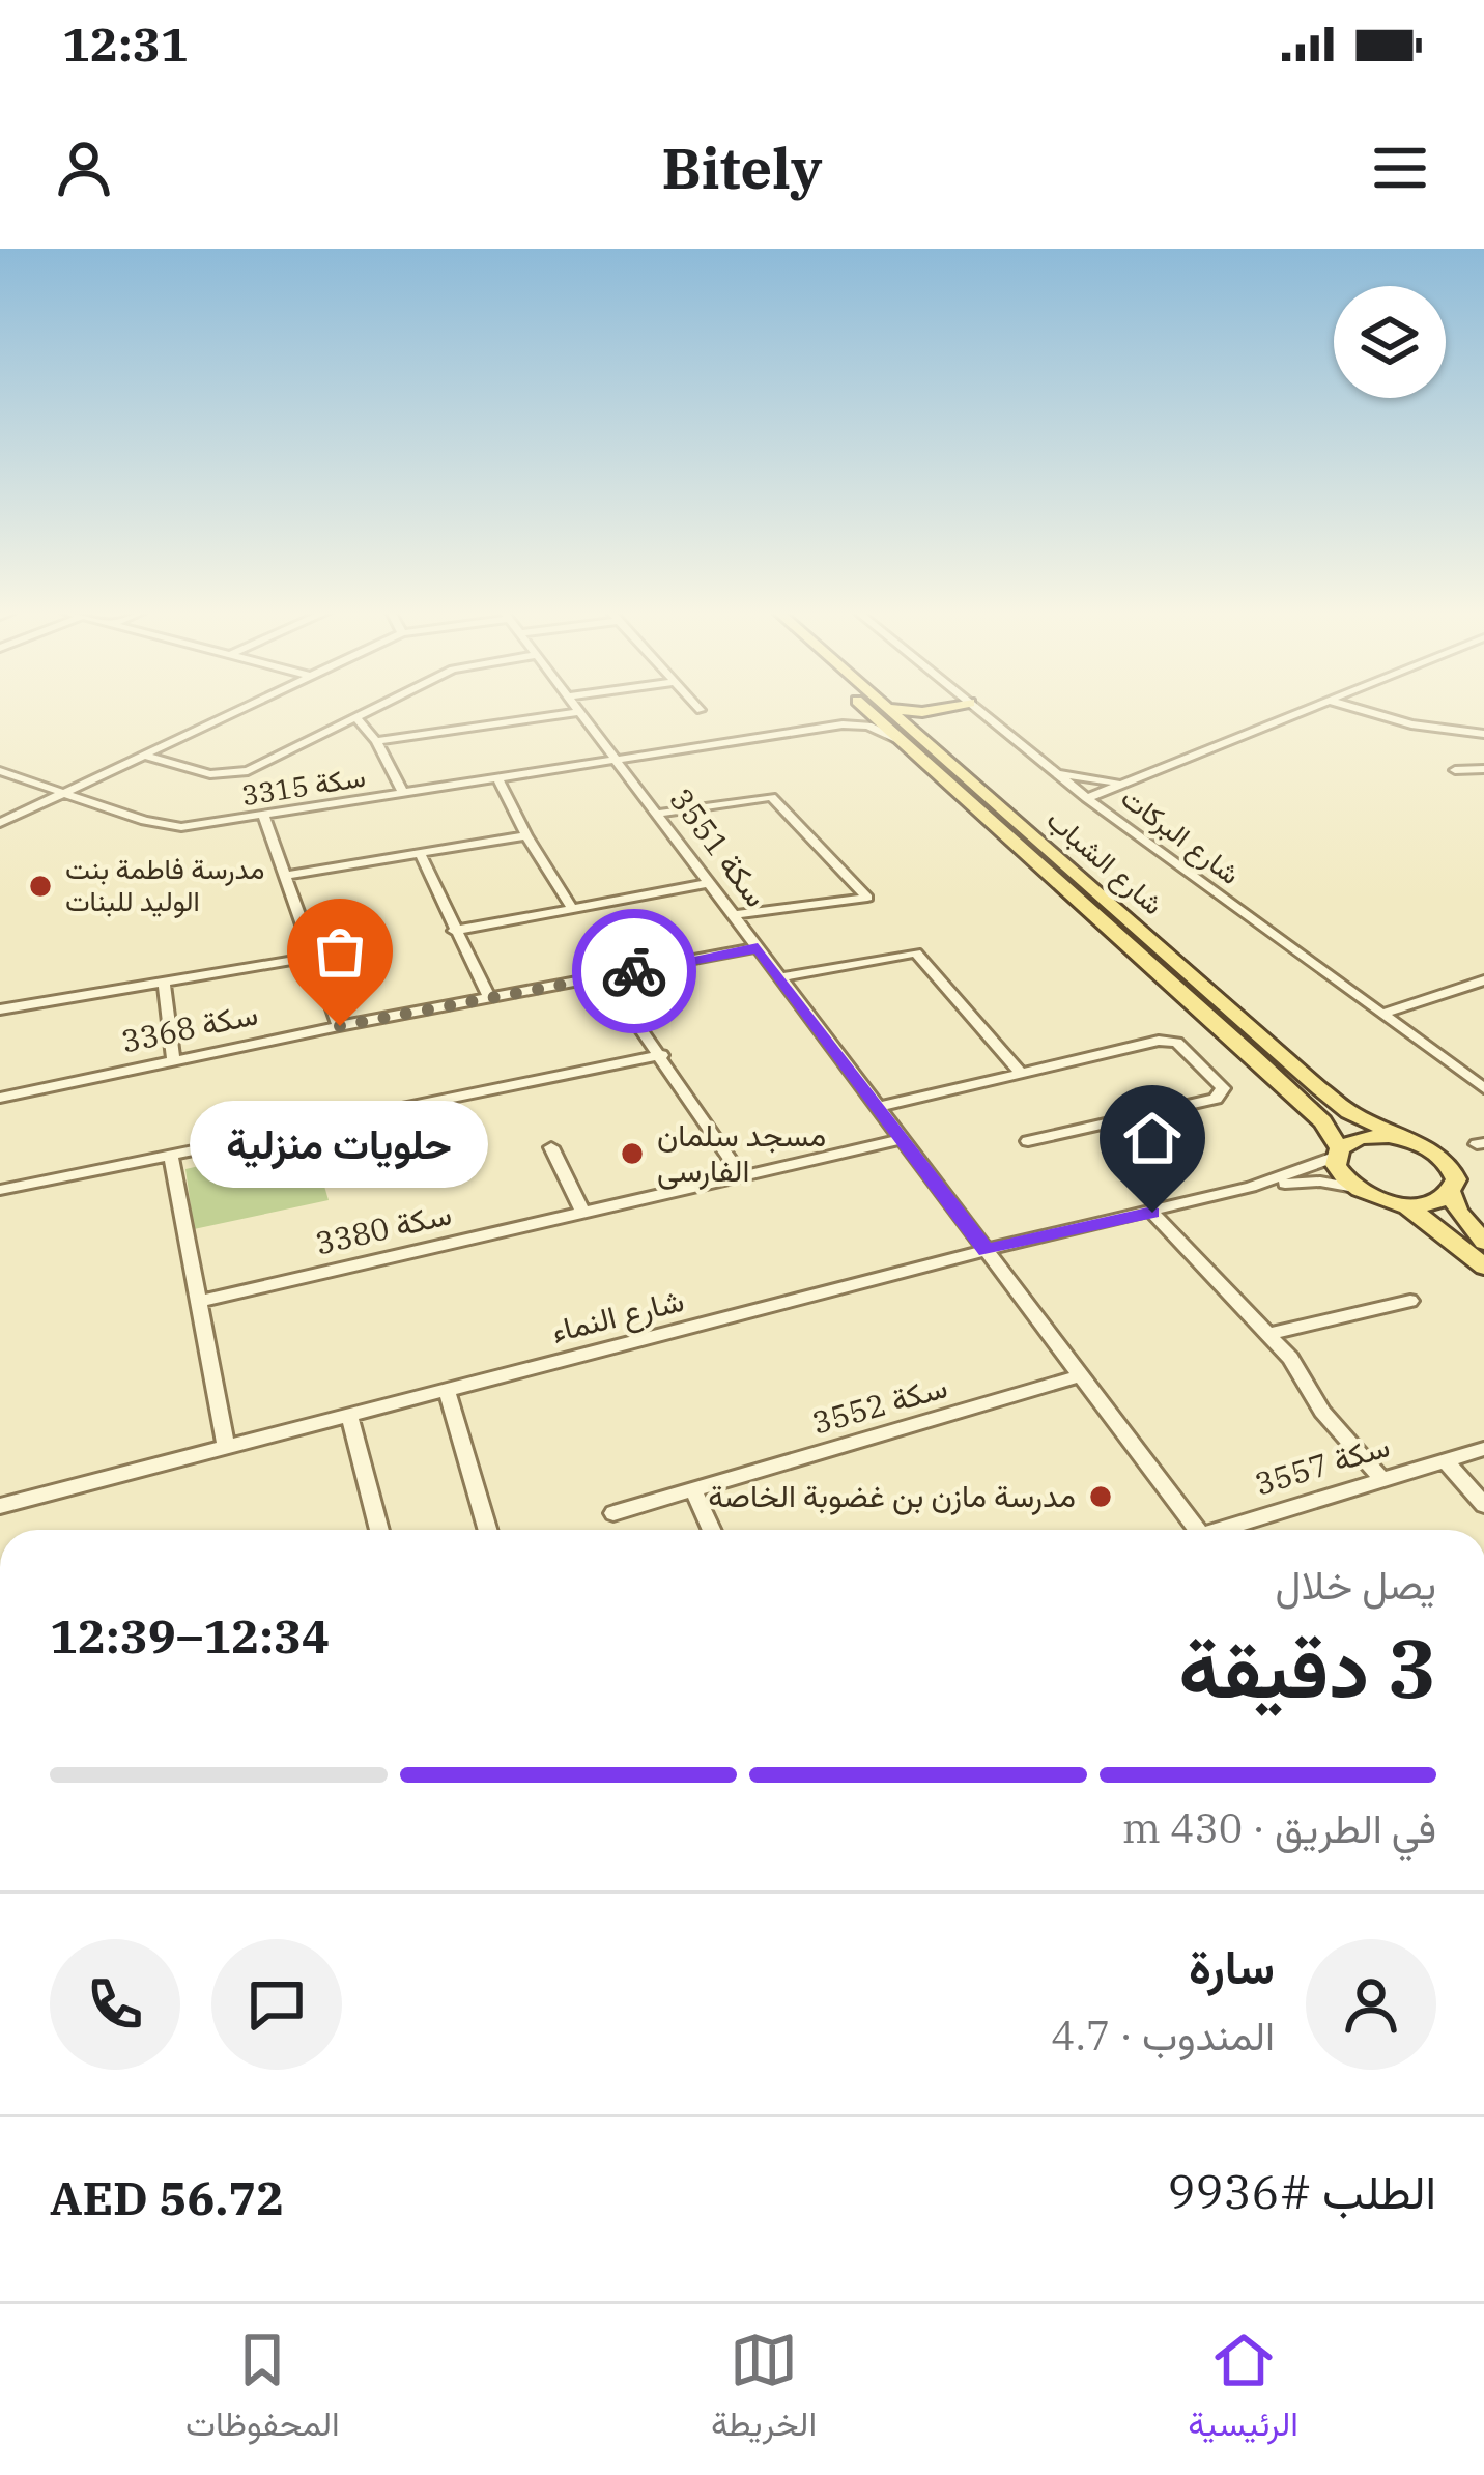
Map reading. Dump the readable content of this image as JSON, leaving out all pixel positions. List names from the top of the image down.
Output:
{
  "streets": {
    "main road": ["شارع الشباب"],
    "street": [
      "سكة 3315",
      "شارع البركات",
      "سكة 3551",
      "سكة 3368",
      "سكة 3380",
      "شارع النماء",
      "سكة 3552",
      "سكة 3557"
    ]
  },
  "crossings": [
    ["سكة 3315", "سكة 3551"],
    ["سكة 3551", "سكة 3368"],
    ["سكة 3551", "سكة 3380"],
    ["سكة 3551", "شارع النماء"],
    ["سكة 3551", "سكة 3552"],
    ["شارع الشباب", "شارع النماء"]
  ],
  "places": [
    "مدرسة فاطمة بنت الوليد للبنات",
    "حلويات منزلية",
    "مسجد سلمان الفارسى",
    "مدرسة مازن بن غضوبة الخاصة"
  ],
  "page": {
    "status": "12:31",
    "header": "Bitely",
    "bubble": "حلويات منزلية",
    "heading": ["3 دقيقة", "يصل خلال", "12:34–12:39"],
    "panel": [
      "سارة",
      "المندوب · 4.7",
      "الطلب #9936",
      "AED 56.72"
    ],
    "bar": "في الطريق · 430 m",
    "tabs": ["الرئيسية", "الخريطة", "المحفوظات"]
  }
}
